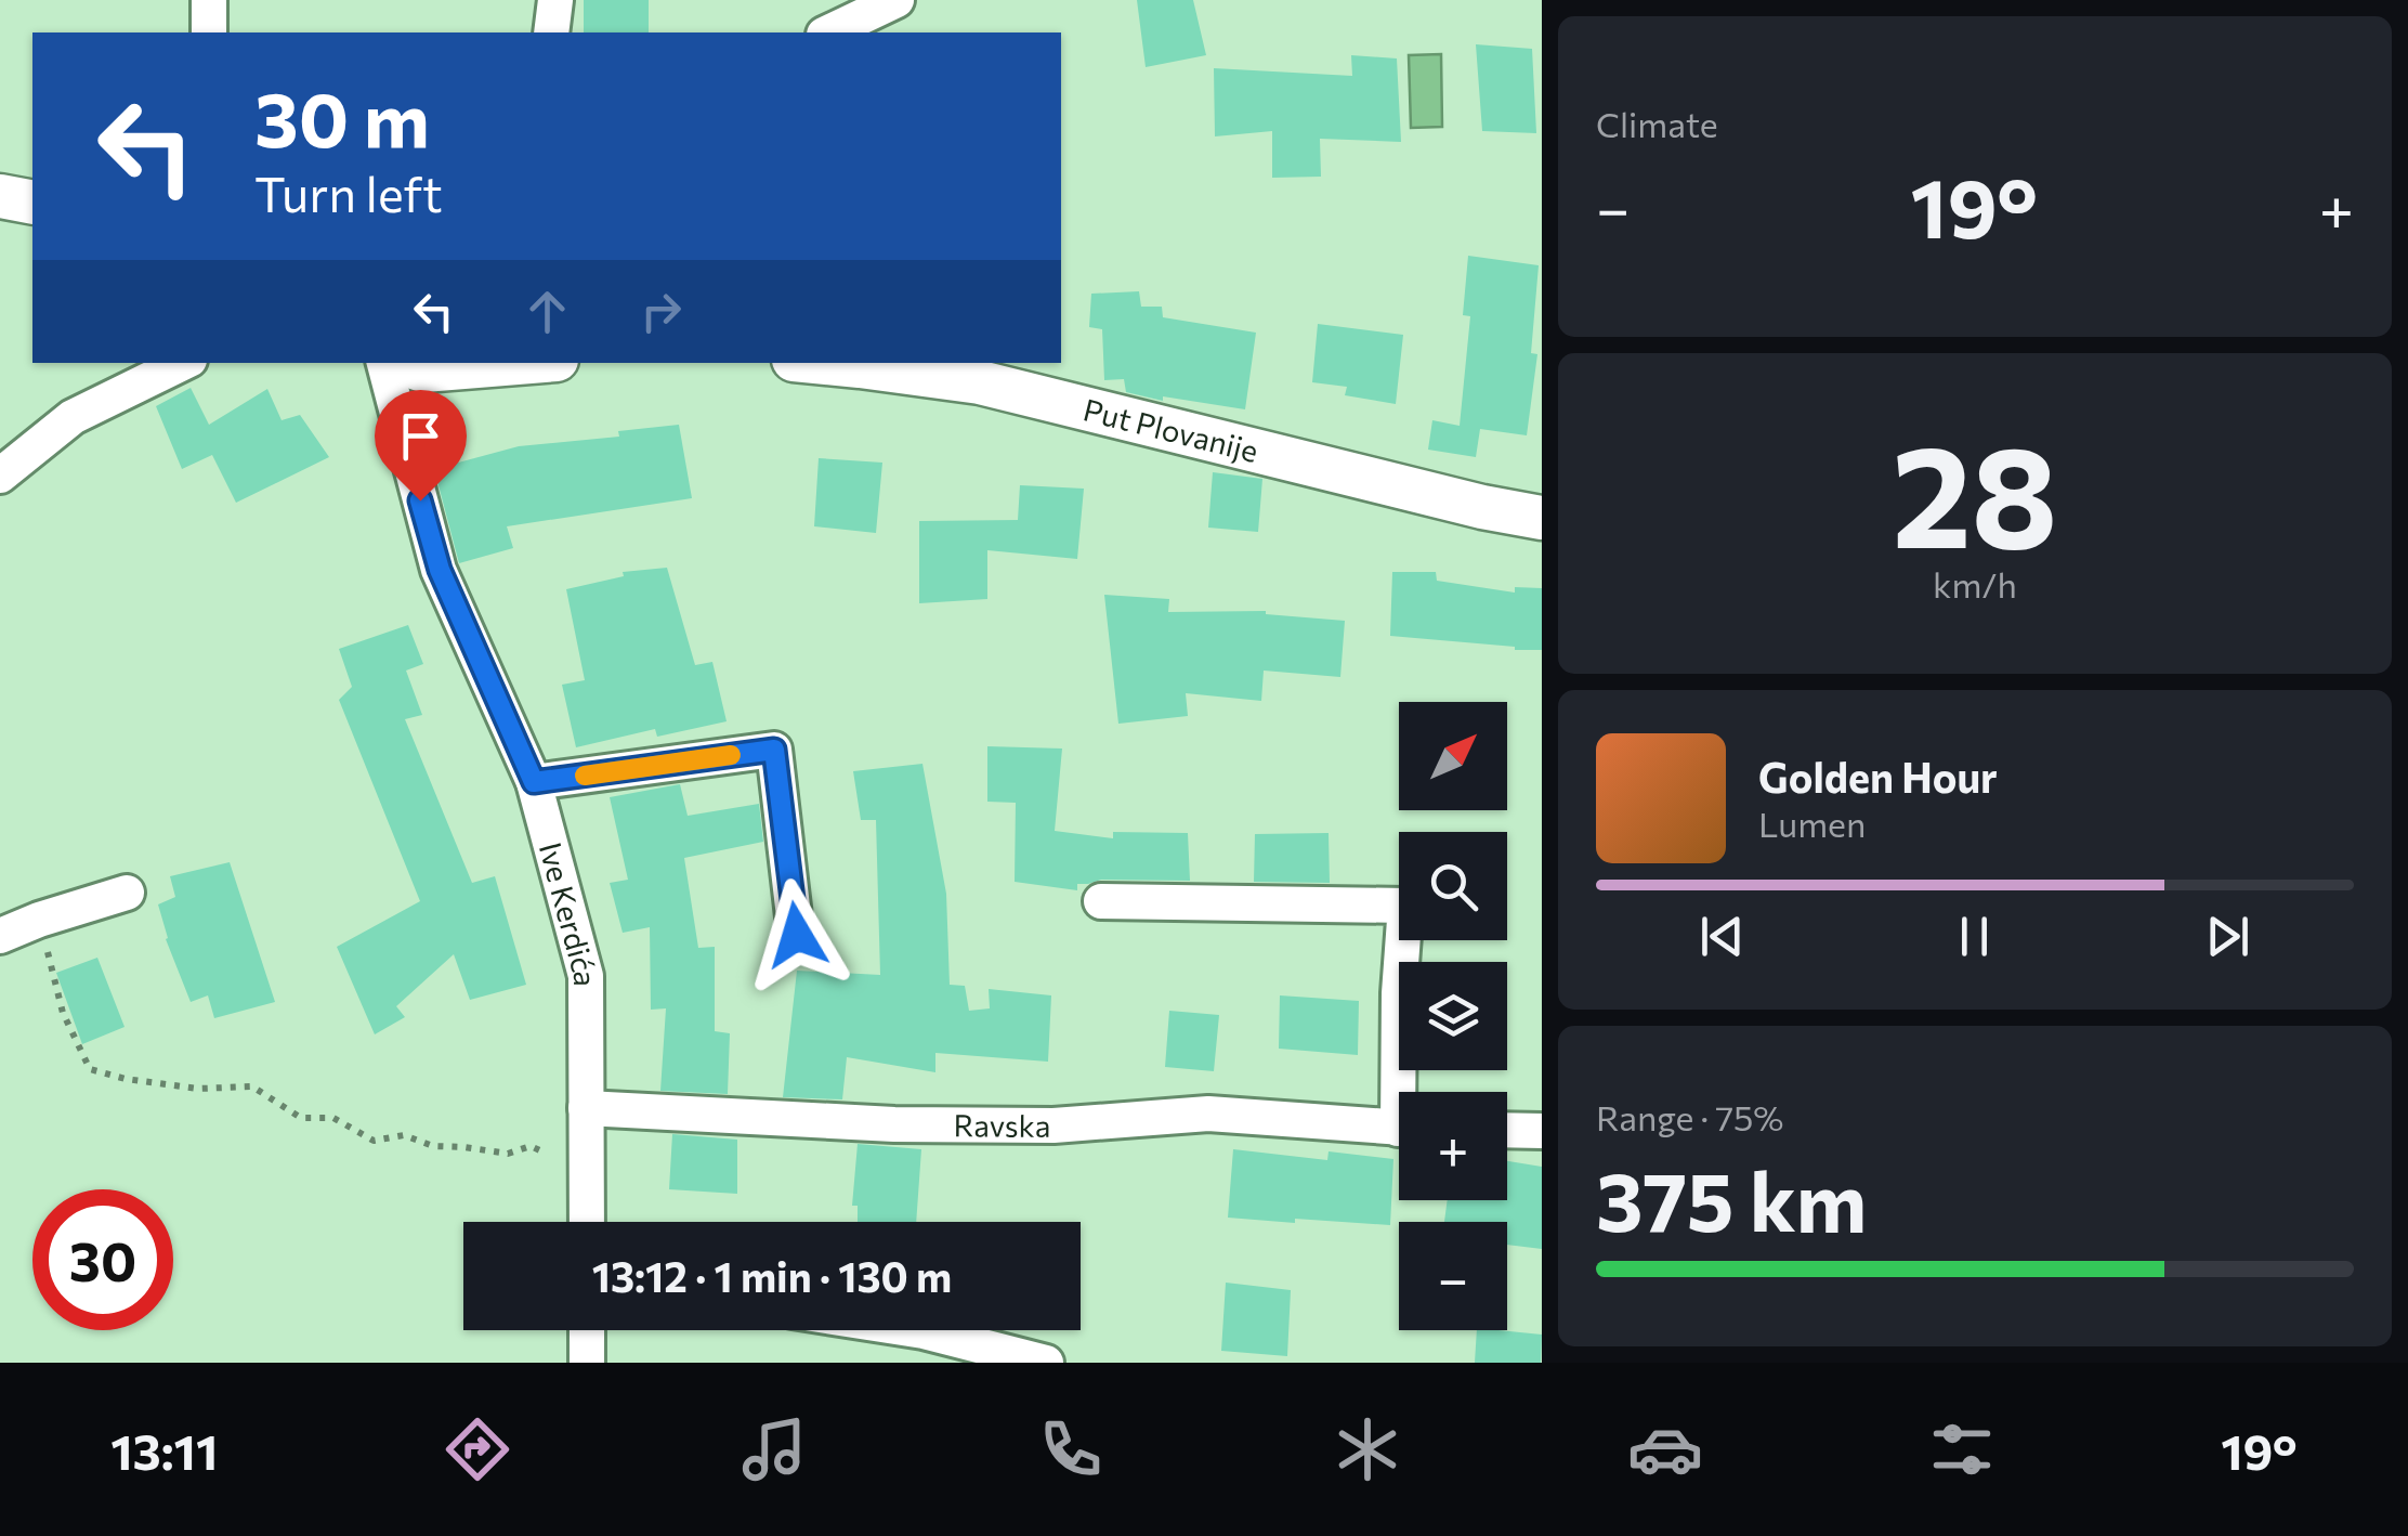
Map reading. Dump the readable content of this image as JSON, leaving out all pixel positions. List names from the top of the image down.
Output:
{
  "streets": {
    "street": ["Put Plovanije", "Ive Kerdića", "Ravska"]
  },
  "crossings": [
    ["Ive Kerdića", "Ravska"]
  ],
  "north": "top right",
  "page": {
    "tile": [
      "Climate",
      ["28", "km/h"],
      ["Range · 75%", "375 km"]
    ],
    "turn": ["30 m", "Turn left"],
    "heat": ["−", "19°", "+"],
    "map_buttons": ["+", "−"],
    "song": ["Golden Hour", "Lumen"],
    "limit": "30",
    "trip": "13:12 · 1 min · 130 m",
    "tabs": ["13:11", "19°"]
  }
}
